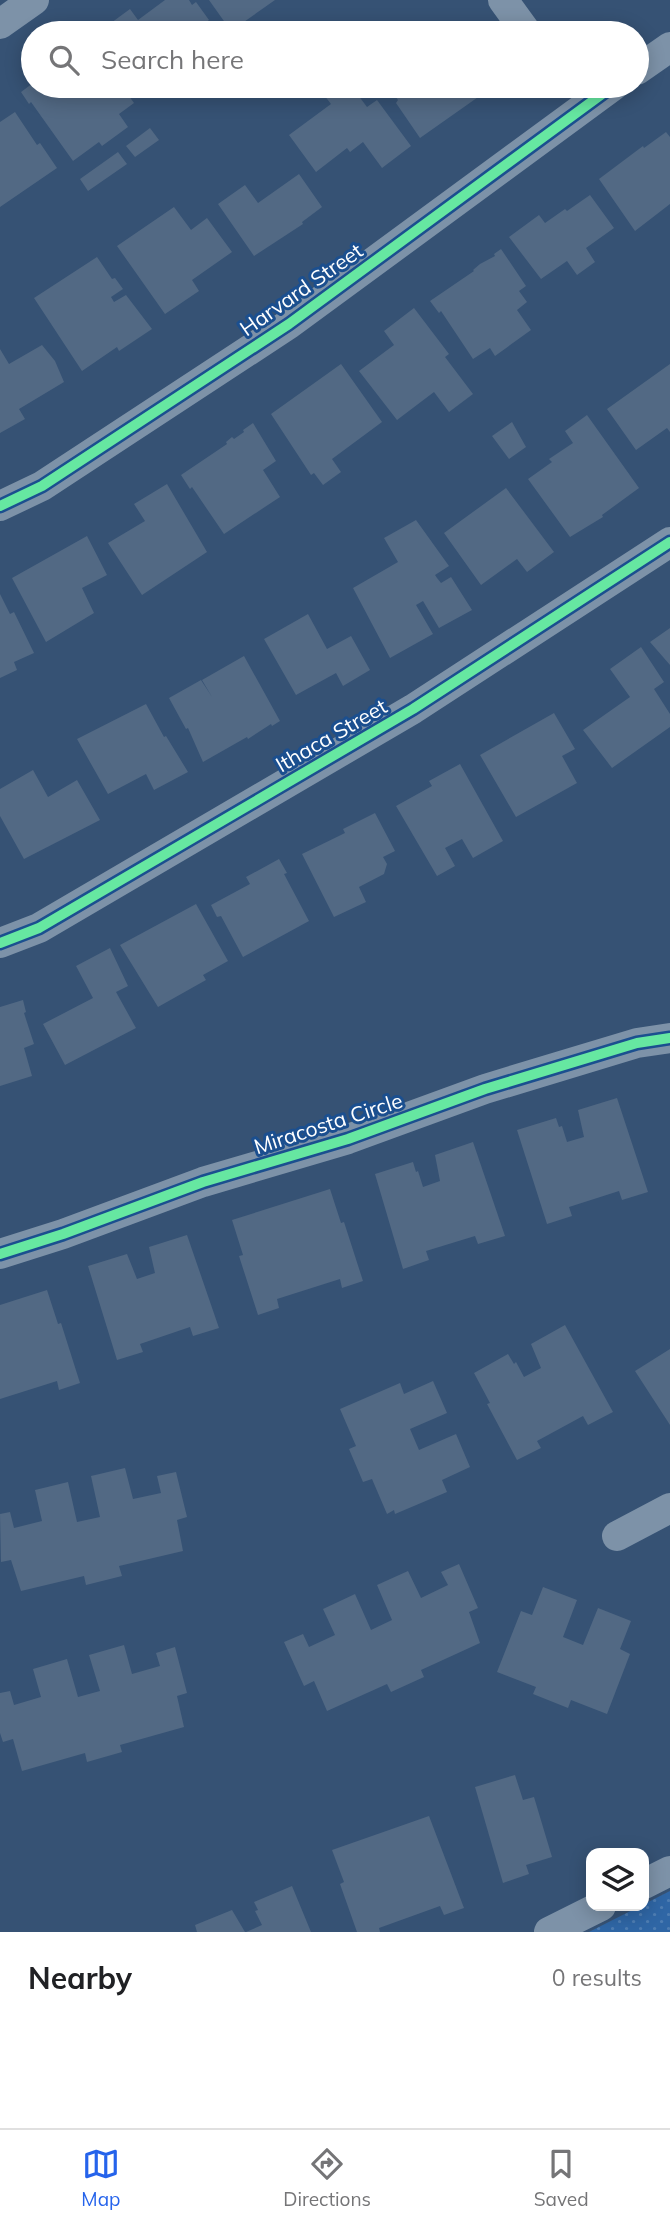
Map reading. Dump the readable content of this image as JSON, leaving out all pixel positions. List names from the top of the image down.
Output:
{
  "streets": {
    "street": ["Harvard Street", "Ithaca Street", "Miracosta Circle"]
  },
  "page": {
    "search": "Search here",
    "heading": ["Nearby", "0 results"],
    "nav": ["Map", "Directions", "Saved"]
  }
}
